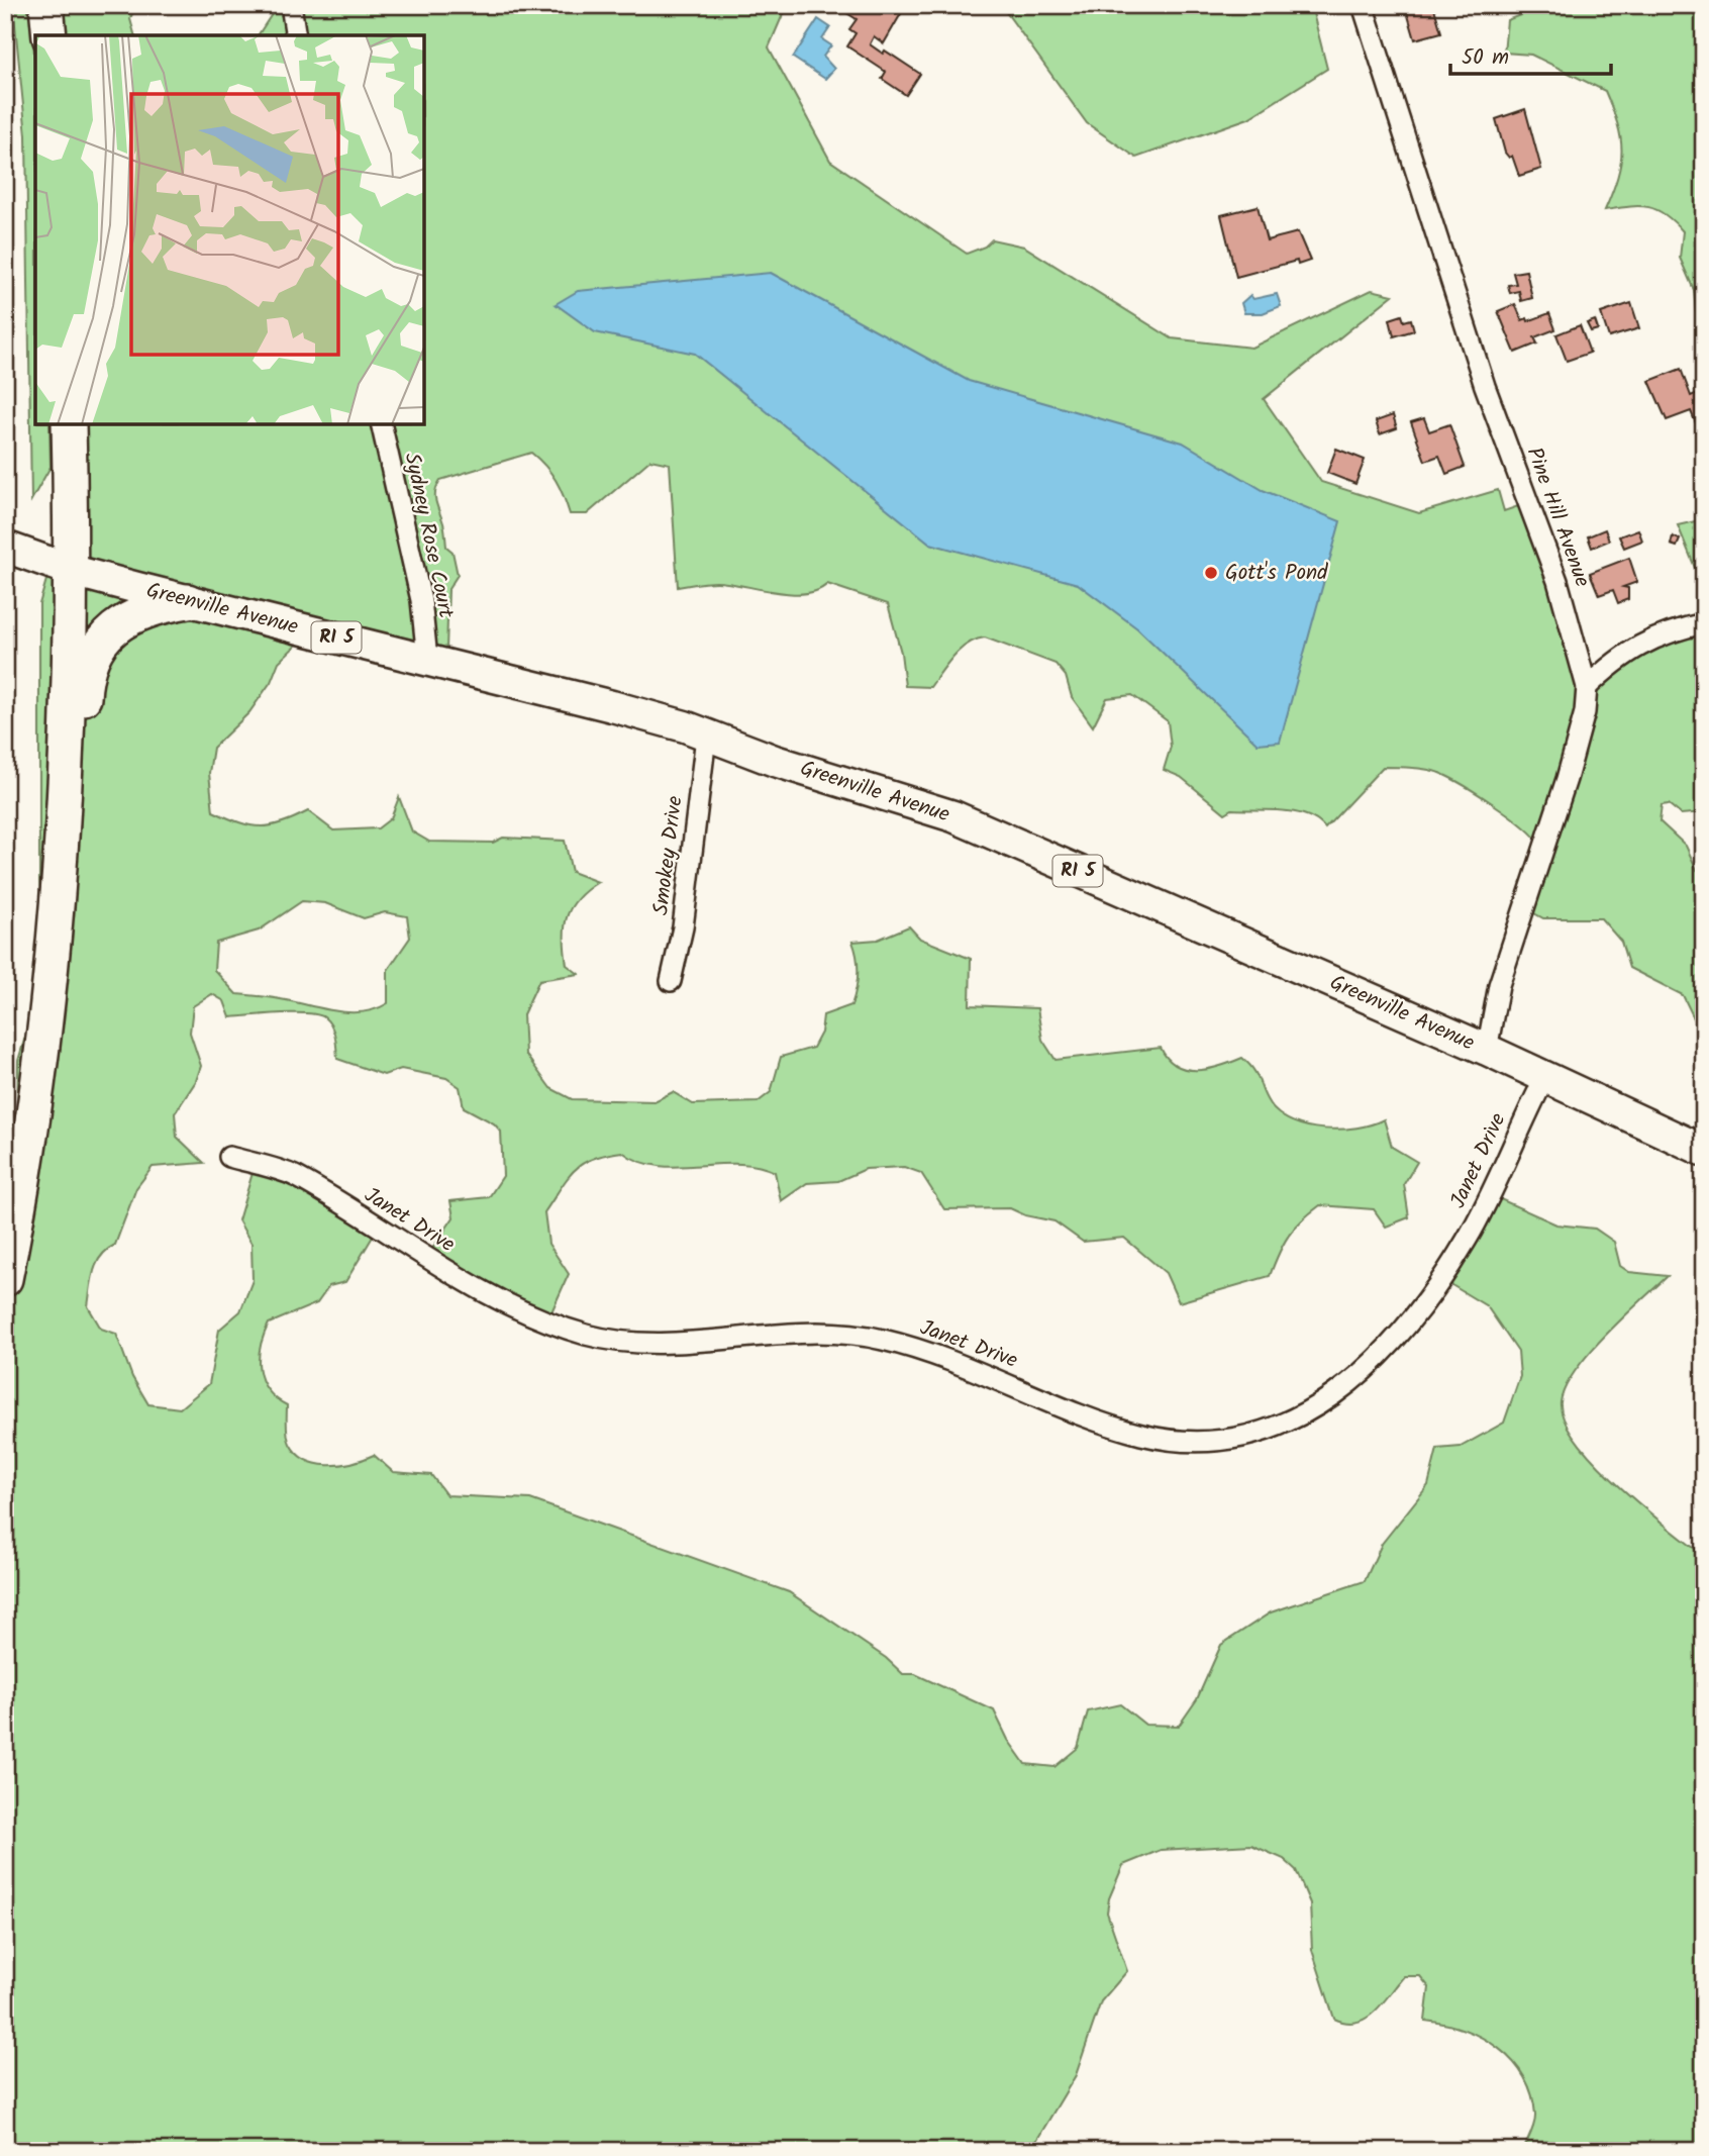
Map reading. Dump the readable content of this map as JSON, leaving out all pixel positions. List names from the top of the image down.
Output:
{
  "streets": {
    "main road": ["Greenville Avenue", "RI 5"],
    "street": [
      "Pine Hill Avenue",
      "Sydney Rose Court",
      "Smokey Drive",
      "Janet Drive"
    ]
  },
  "crossings": [
    ["Pine Hill Avenue", "Greenville Avenue"],
    ["Sydney Rose Court", "Greenville Avenue"],
    ["Greenville Avenue", "Smokey Drive"],
    ["Greenville Avenue", "Janet Drive"]
  ],
  "places": ["Gott's Pond"],
  "scale_bar": "50 m"
}
